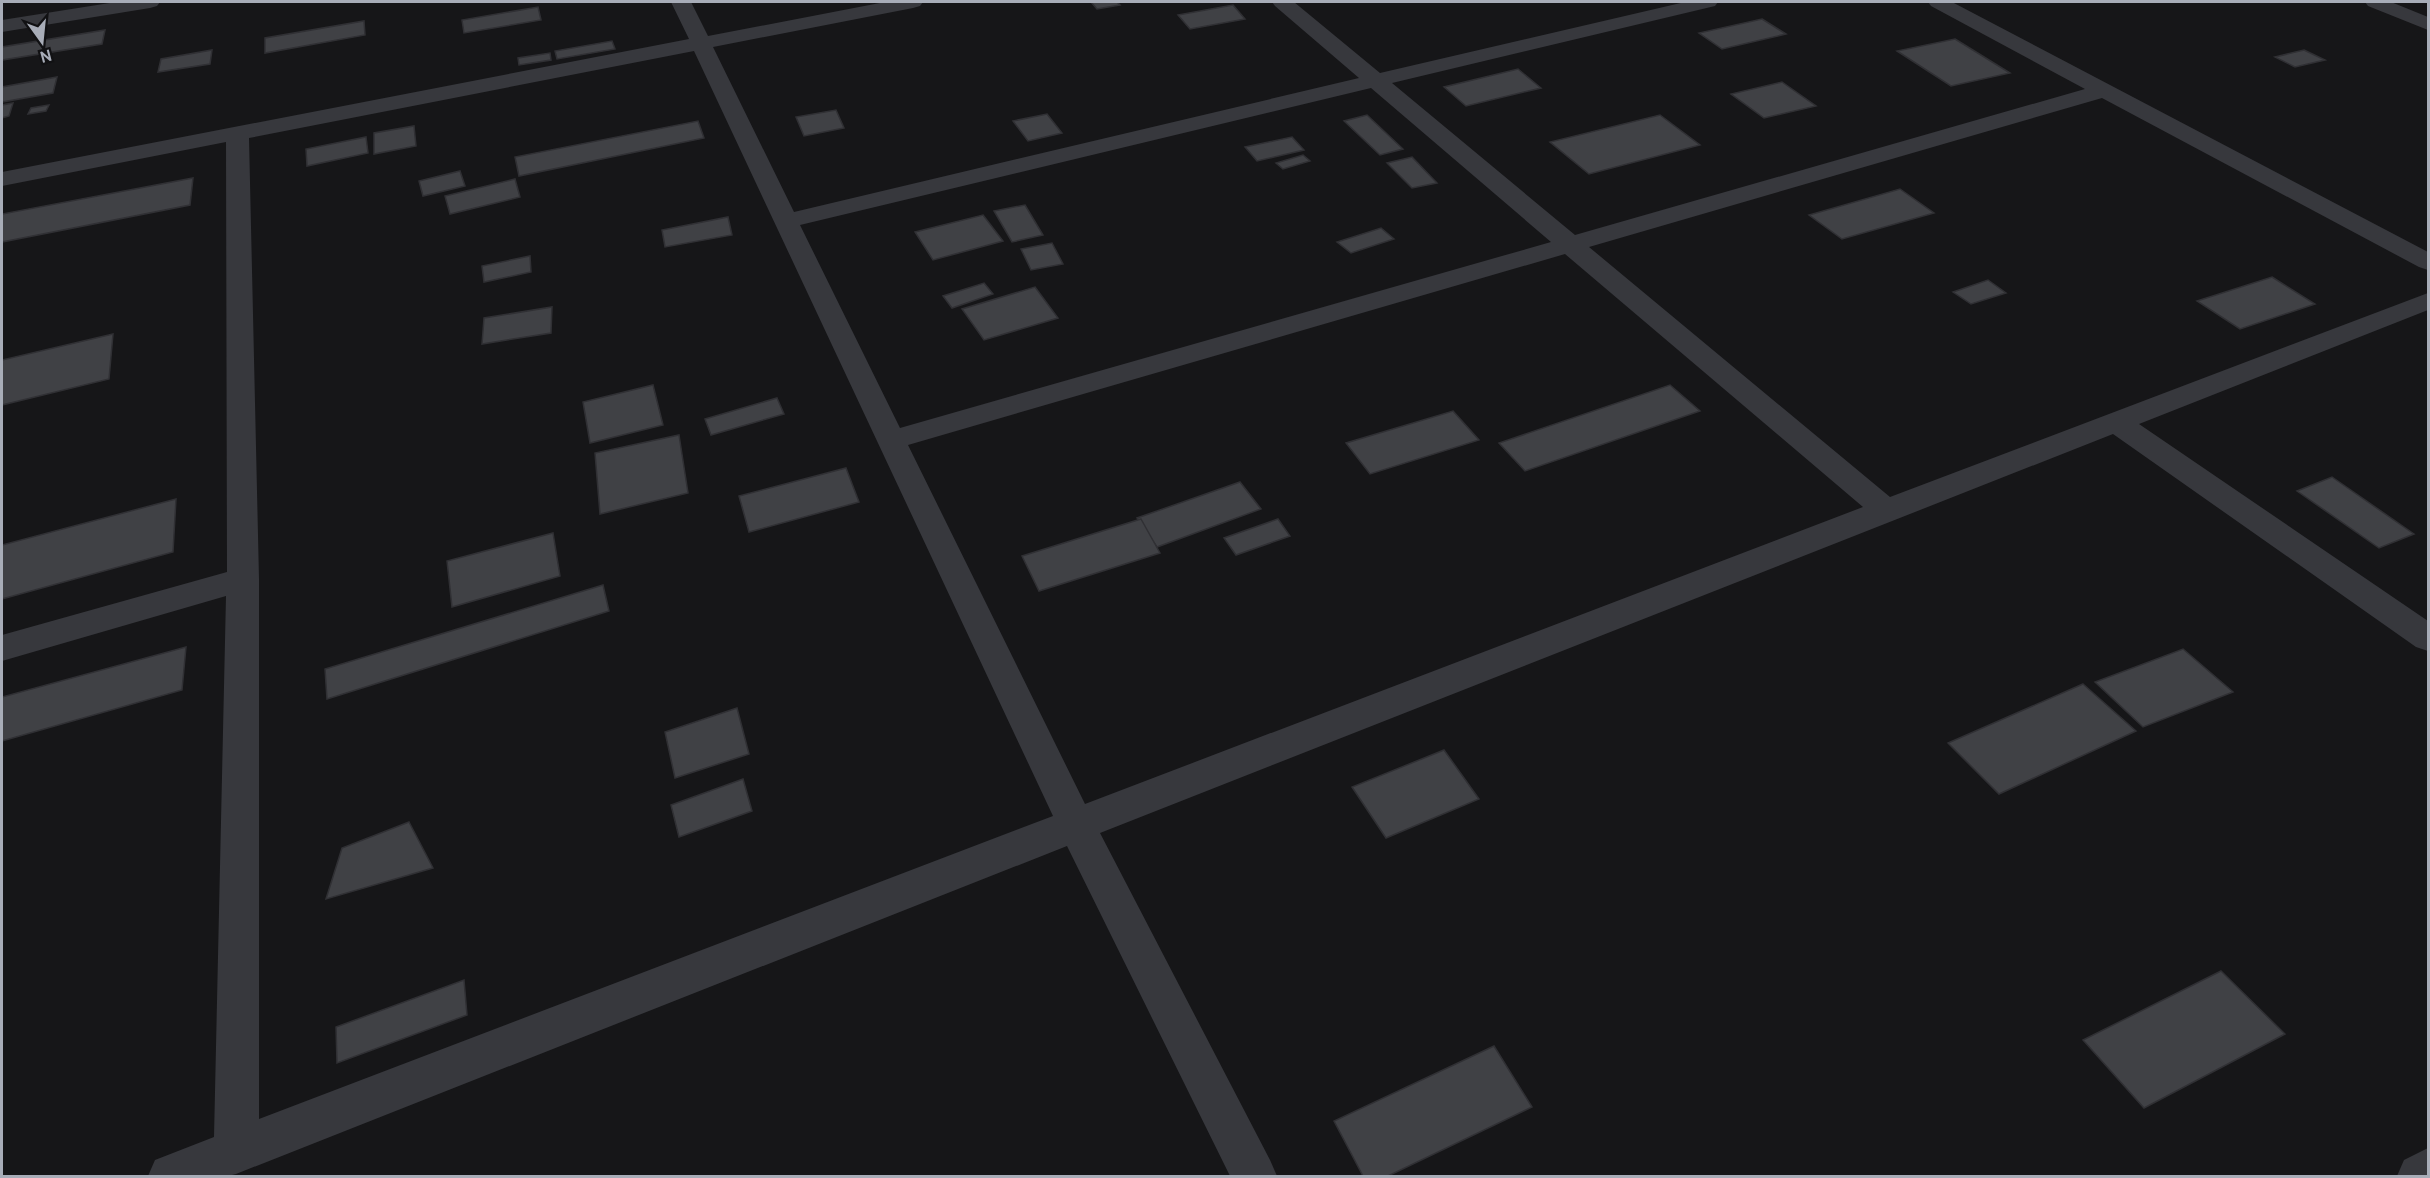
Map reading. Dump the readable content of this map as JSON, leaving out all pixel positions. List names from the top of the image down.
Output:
{
  "north": "bottom"
}
